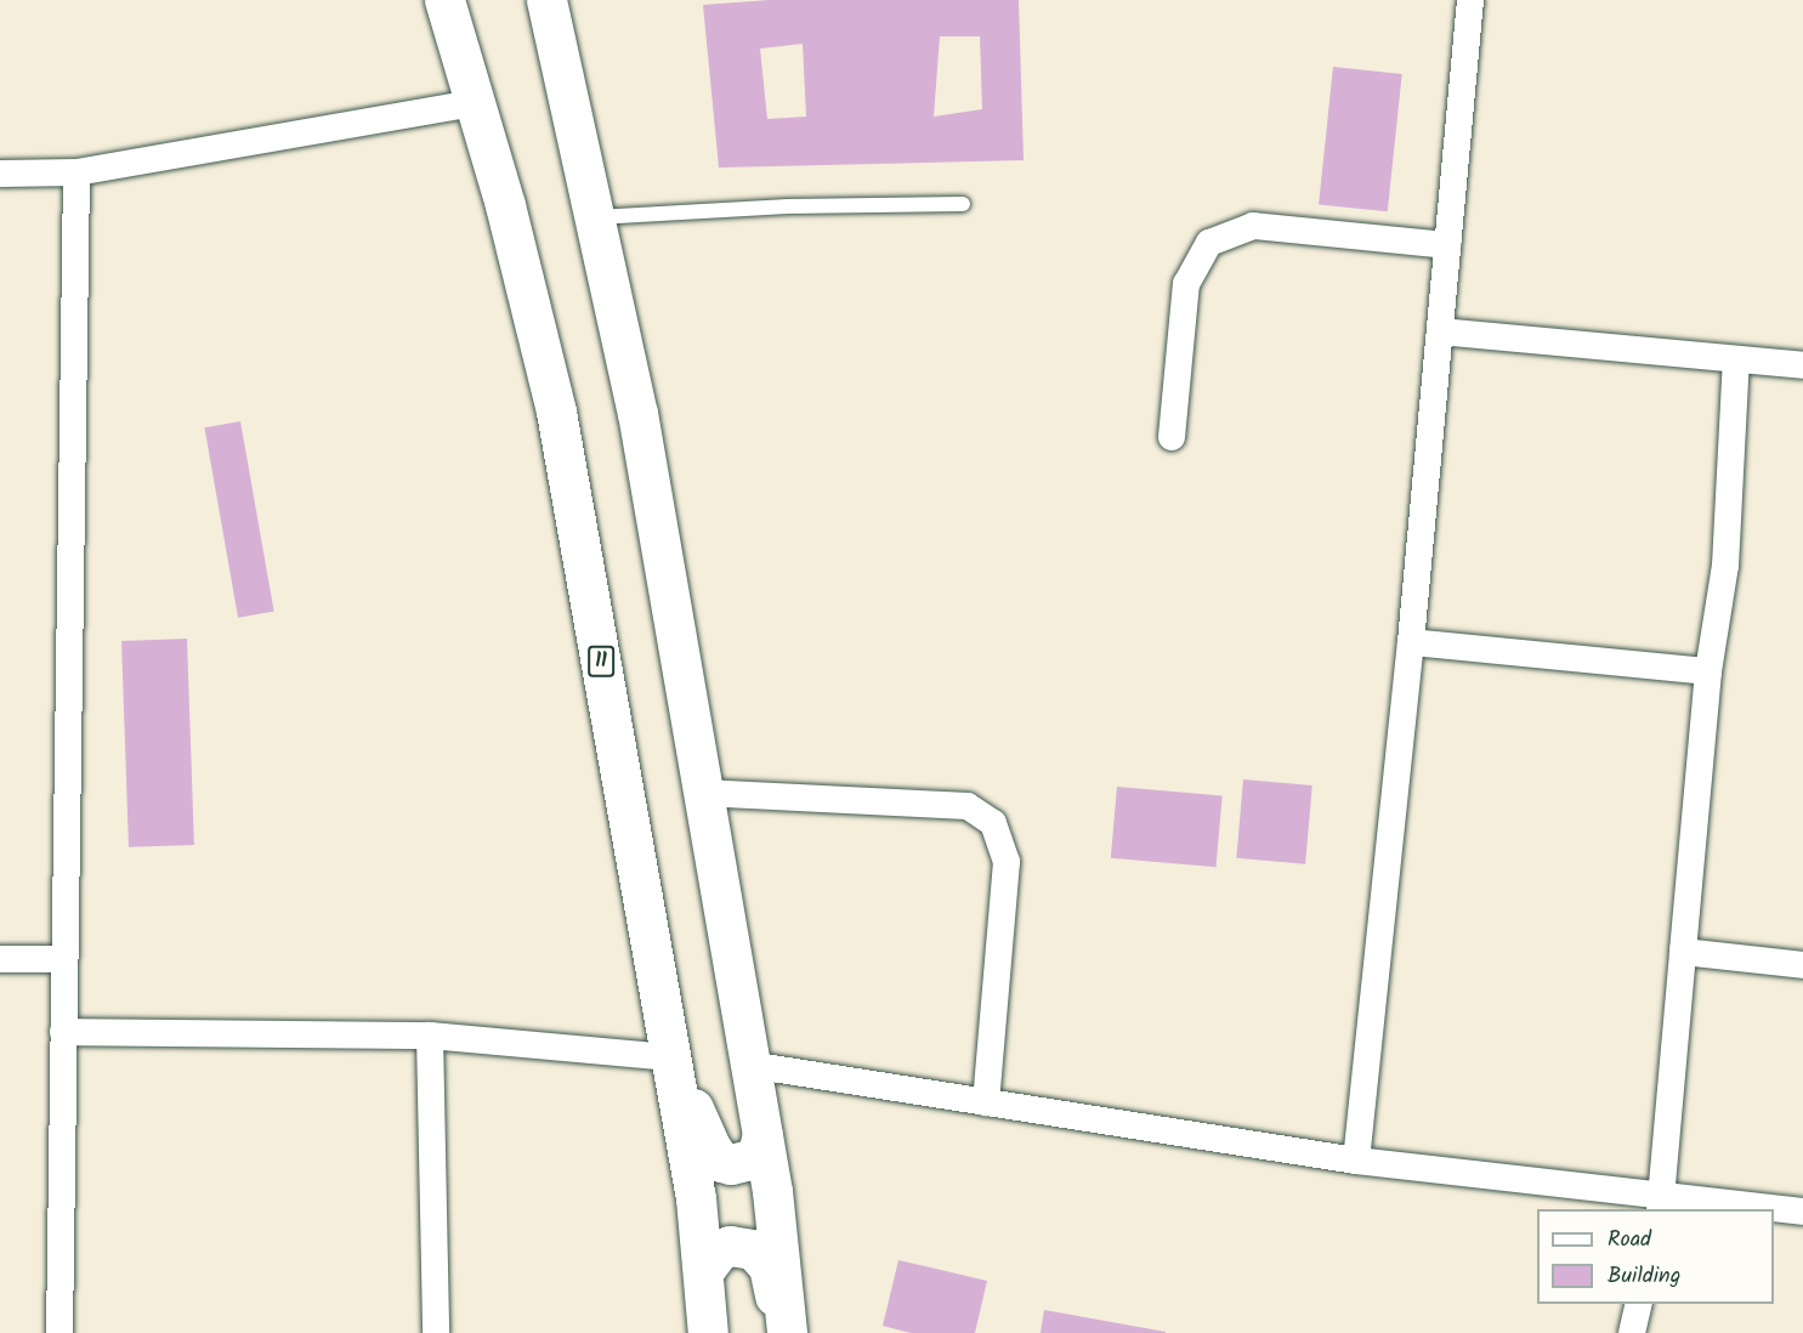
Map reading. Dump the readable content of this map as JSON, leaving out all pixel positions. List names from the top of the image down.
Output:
{
  "streets": {
    "highway": ["11"]
  },
  "legend": ["Road", "Building"]
}
